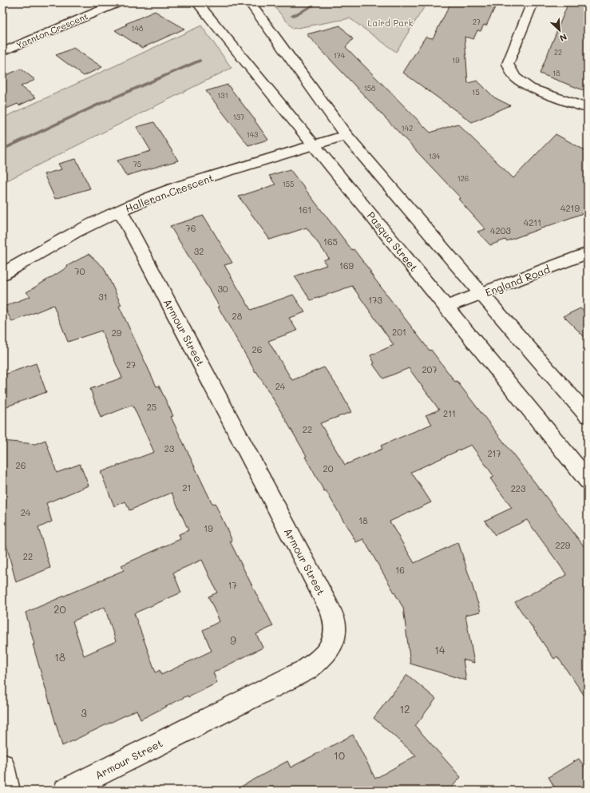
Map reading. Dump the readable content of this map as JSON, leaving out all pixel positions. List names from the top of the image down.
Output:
{
  "streets": {
    "street": [
      "Yarnton Crescent",
      "Halleran Crescent",
      "Pasqua Street",
      "England Road",
      "Armour Street"
    ]
  },
  "crossings": [
    ["Halleran Crescent", "Pasqua Street"],
    ["Halleran Crescent", "Armour Street"],
    ["Pasqua Street", "England Road"]
  ],
  "parks": ["Laird Park"],
  "house_numbers": [
    "27",
    "148",
    "22",
    "174",
    "19",
    "18",
    "158",
    "15",
    "131",
    "137",
    "142",
    "143",
    "134",
    "75",
    "126",
    "155",
    "4219",
    "161",
    "4211",
    "76",
    "4203",
    "165",
    "32",
    "169",
    "70",
    "30",
    "31",
    "173",
    "28",
    "201",
    "29",
    "26",
    "27",
    "207",
    "24",
    "25",
    "211",
    "22",
    "23",
    "217",
    "26",
    "20",
    "21",
    "223",
    "24",
    "18",
    "19",
    "229",
    "22",
    "16",
    "17",
    "20",
    "9",
    "14",
    "18",
    "12",
    "3",
    "10"
  ],
  "north": "bottom right"
}
